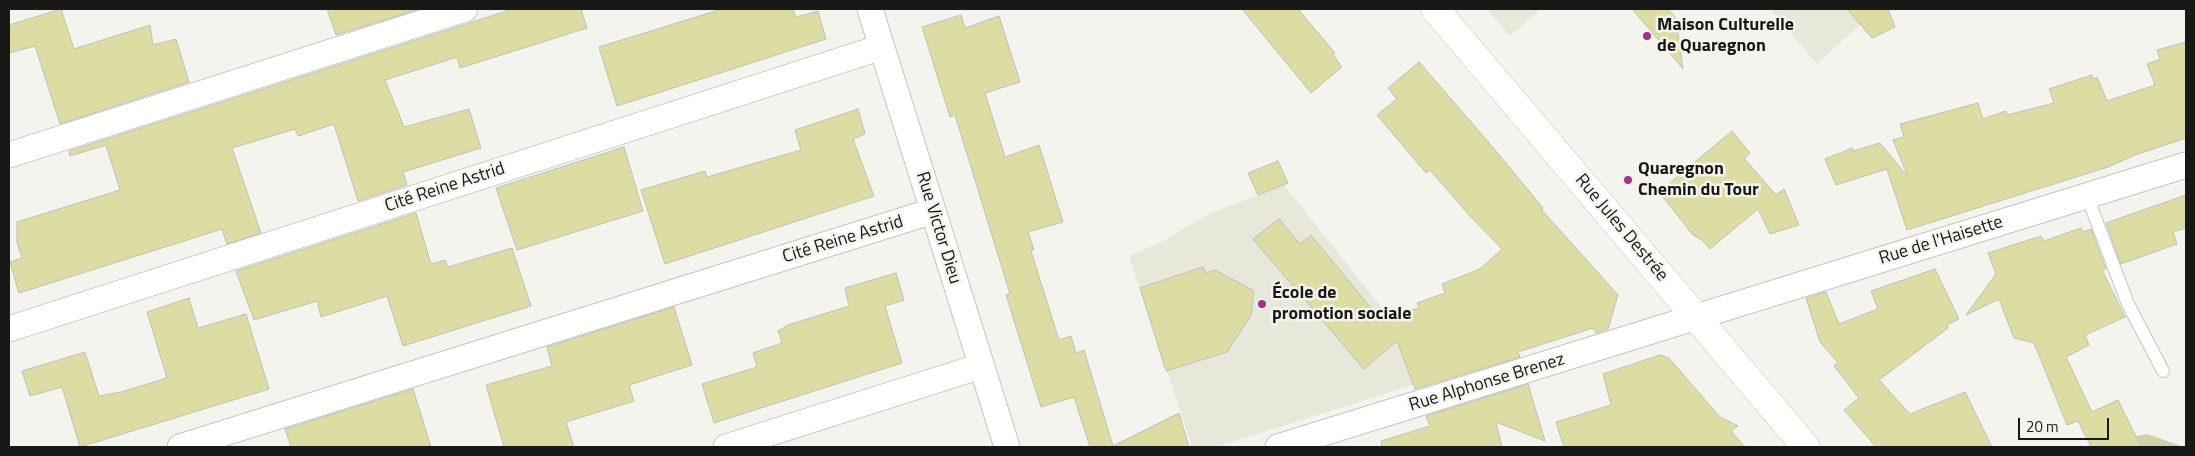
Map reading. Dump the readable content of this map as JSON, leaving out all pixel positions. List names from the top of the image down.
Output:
{
  "streets": {
    "main road": ["Rue Jules Destrée"],
    "street": [
      "Cité Reine Astrid",
      "Rue Victor Dieu",
      "Rue de l'Haisette",
      "Rue Alphonse Brenez"
    ]
  },
  "crossings": [
    ["Cité Reine Astrid", "Rue Victor Dieu"],
    ["Rue Jules Destrée", "Rue de l'Haisette"],
    ["Rue Jules Destrée", "Rue Alphonse Brenez"],
    ["Rue de l'Haisette", "Rue Alphonse Brenez"]
  ],
  "places": ["Maison Culturelle de Quaregnon", "Quaregnon Chemin du Tour", "École de promotion sociale"],
  "scale_bar": "20 m"
}
